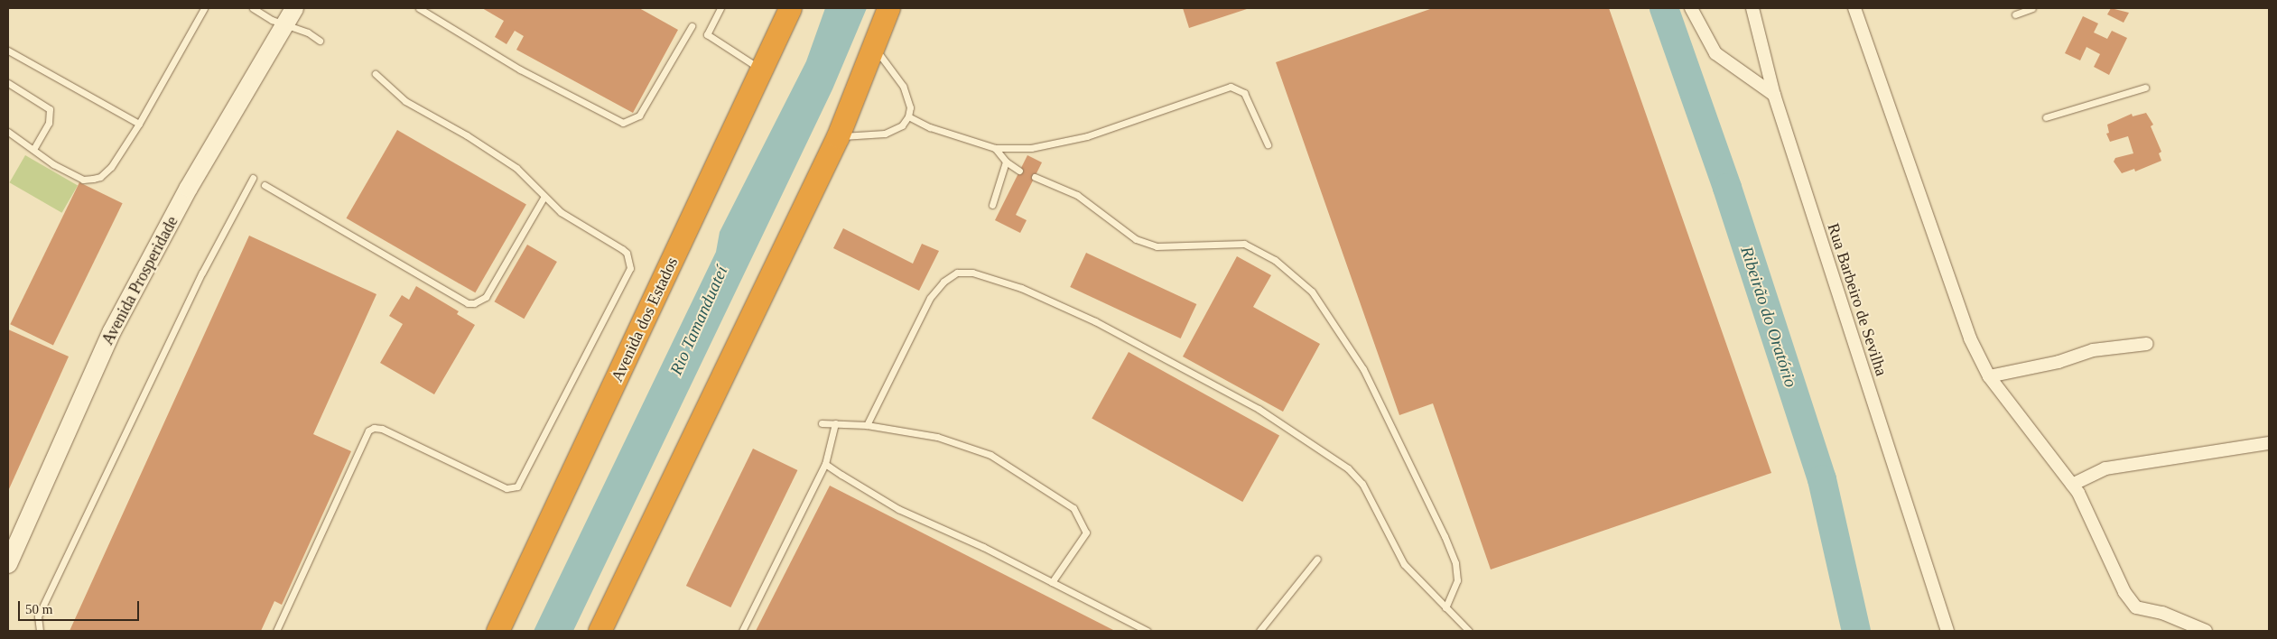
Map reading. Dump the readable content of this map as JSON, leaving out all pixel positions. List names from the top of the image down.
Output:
{
  "streets": {
    "highway": ["Avenida dos Estados"],
    "main road": ["Avenida Prosperidade"],
    "street": ["Rua Barbeiro de Sevilha"]
  },
  "water": ["Ribeirão do Oratório", "Rio Tamanduateí"],
  "scale_bar": "50 m"
}
